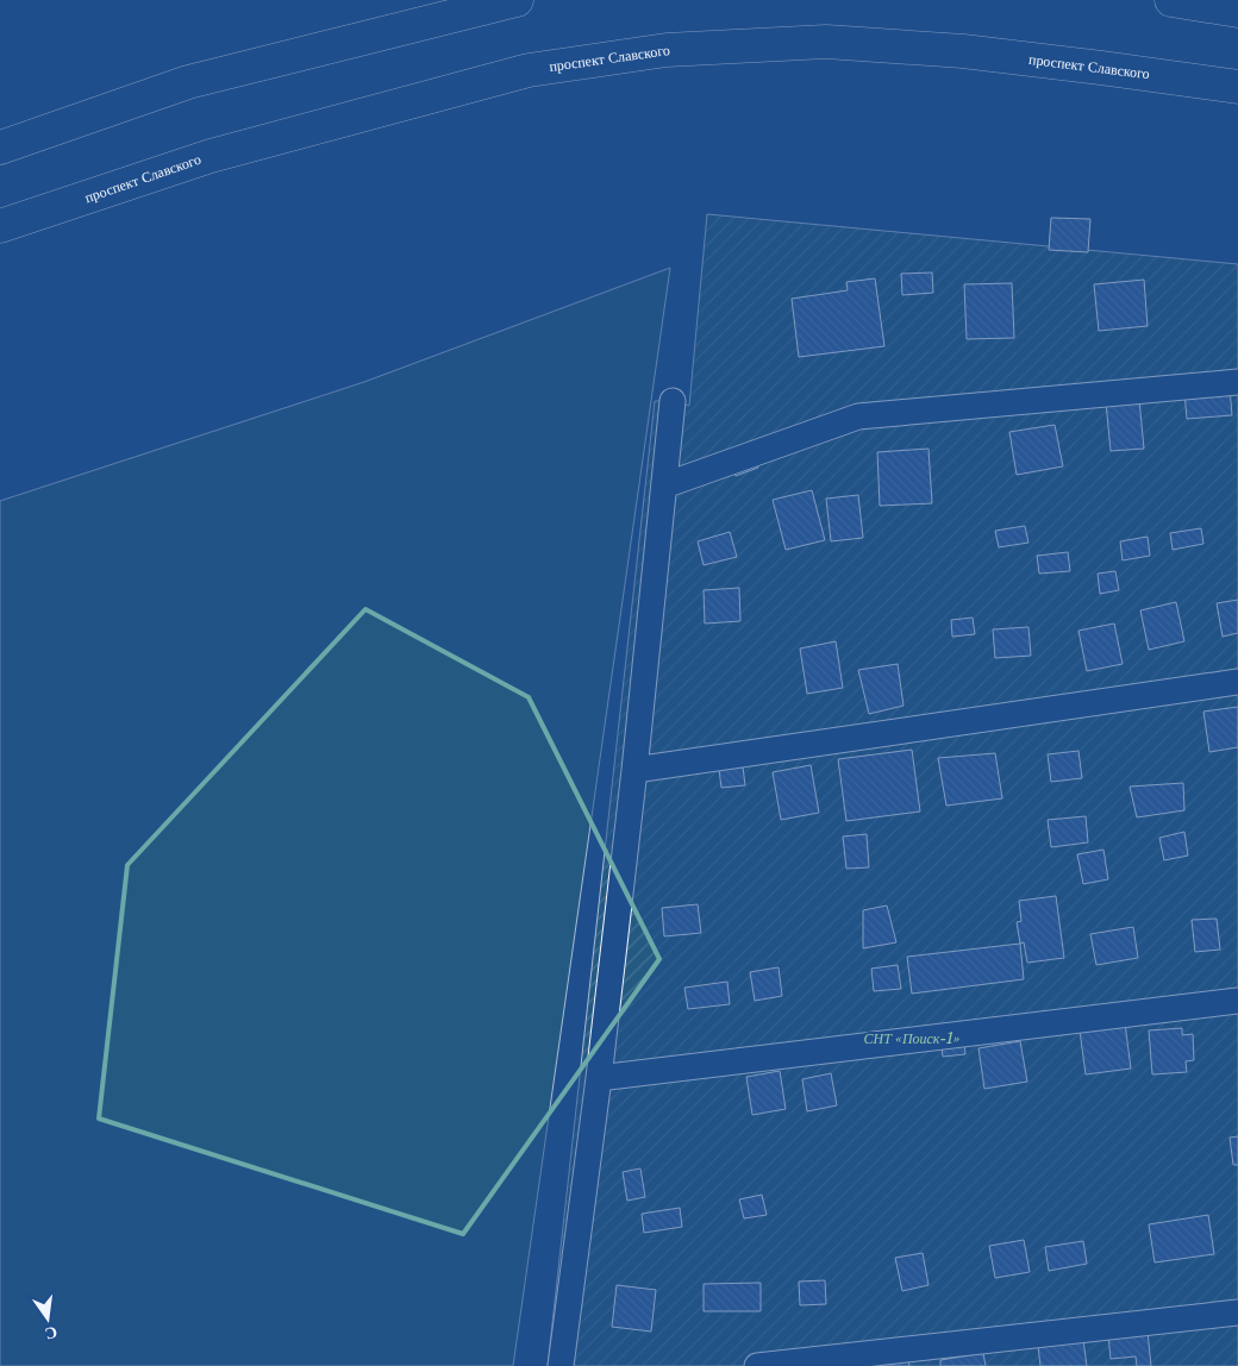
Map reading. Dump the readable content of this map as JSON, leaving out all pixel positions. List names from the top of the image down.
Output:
{
  "streets": {
    "main road": ["проспект Славского"]
  },
  "parks": ["СНТ «Поиск-1»"],
  "north": "bottom"
}
